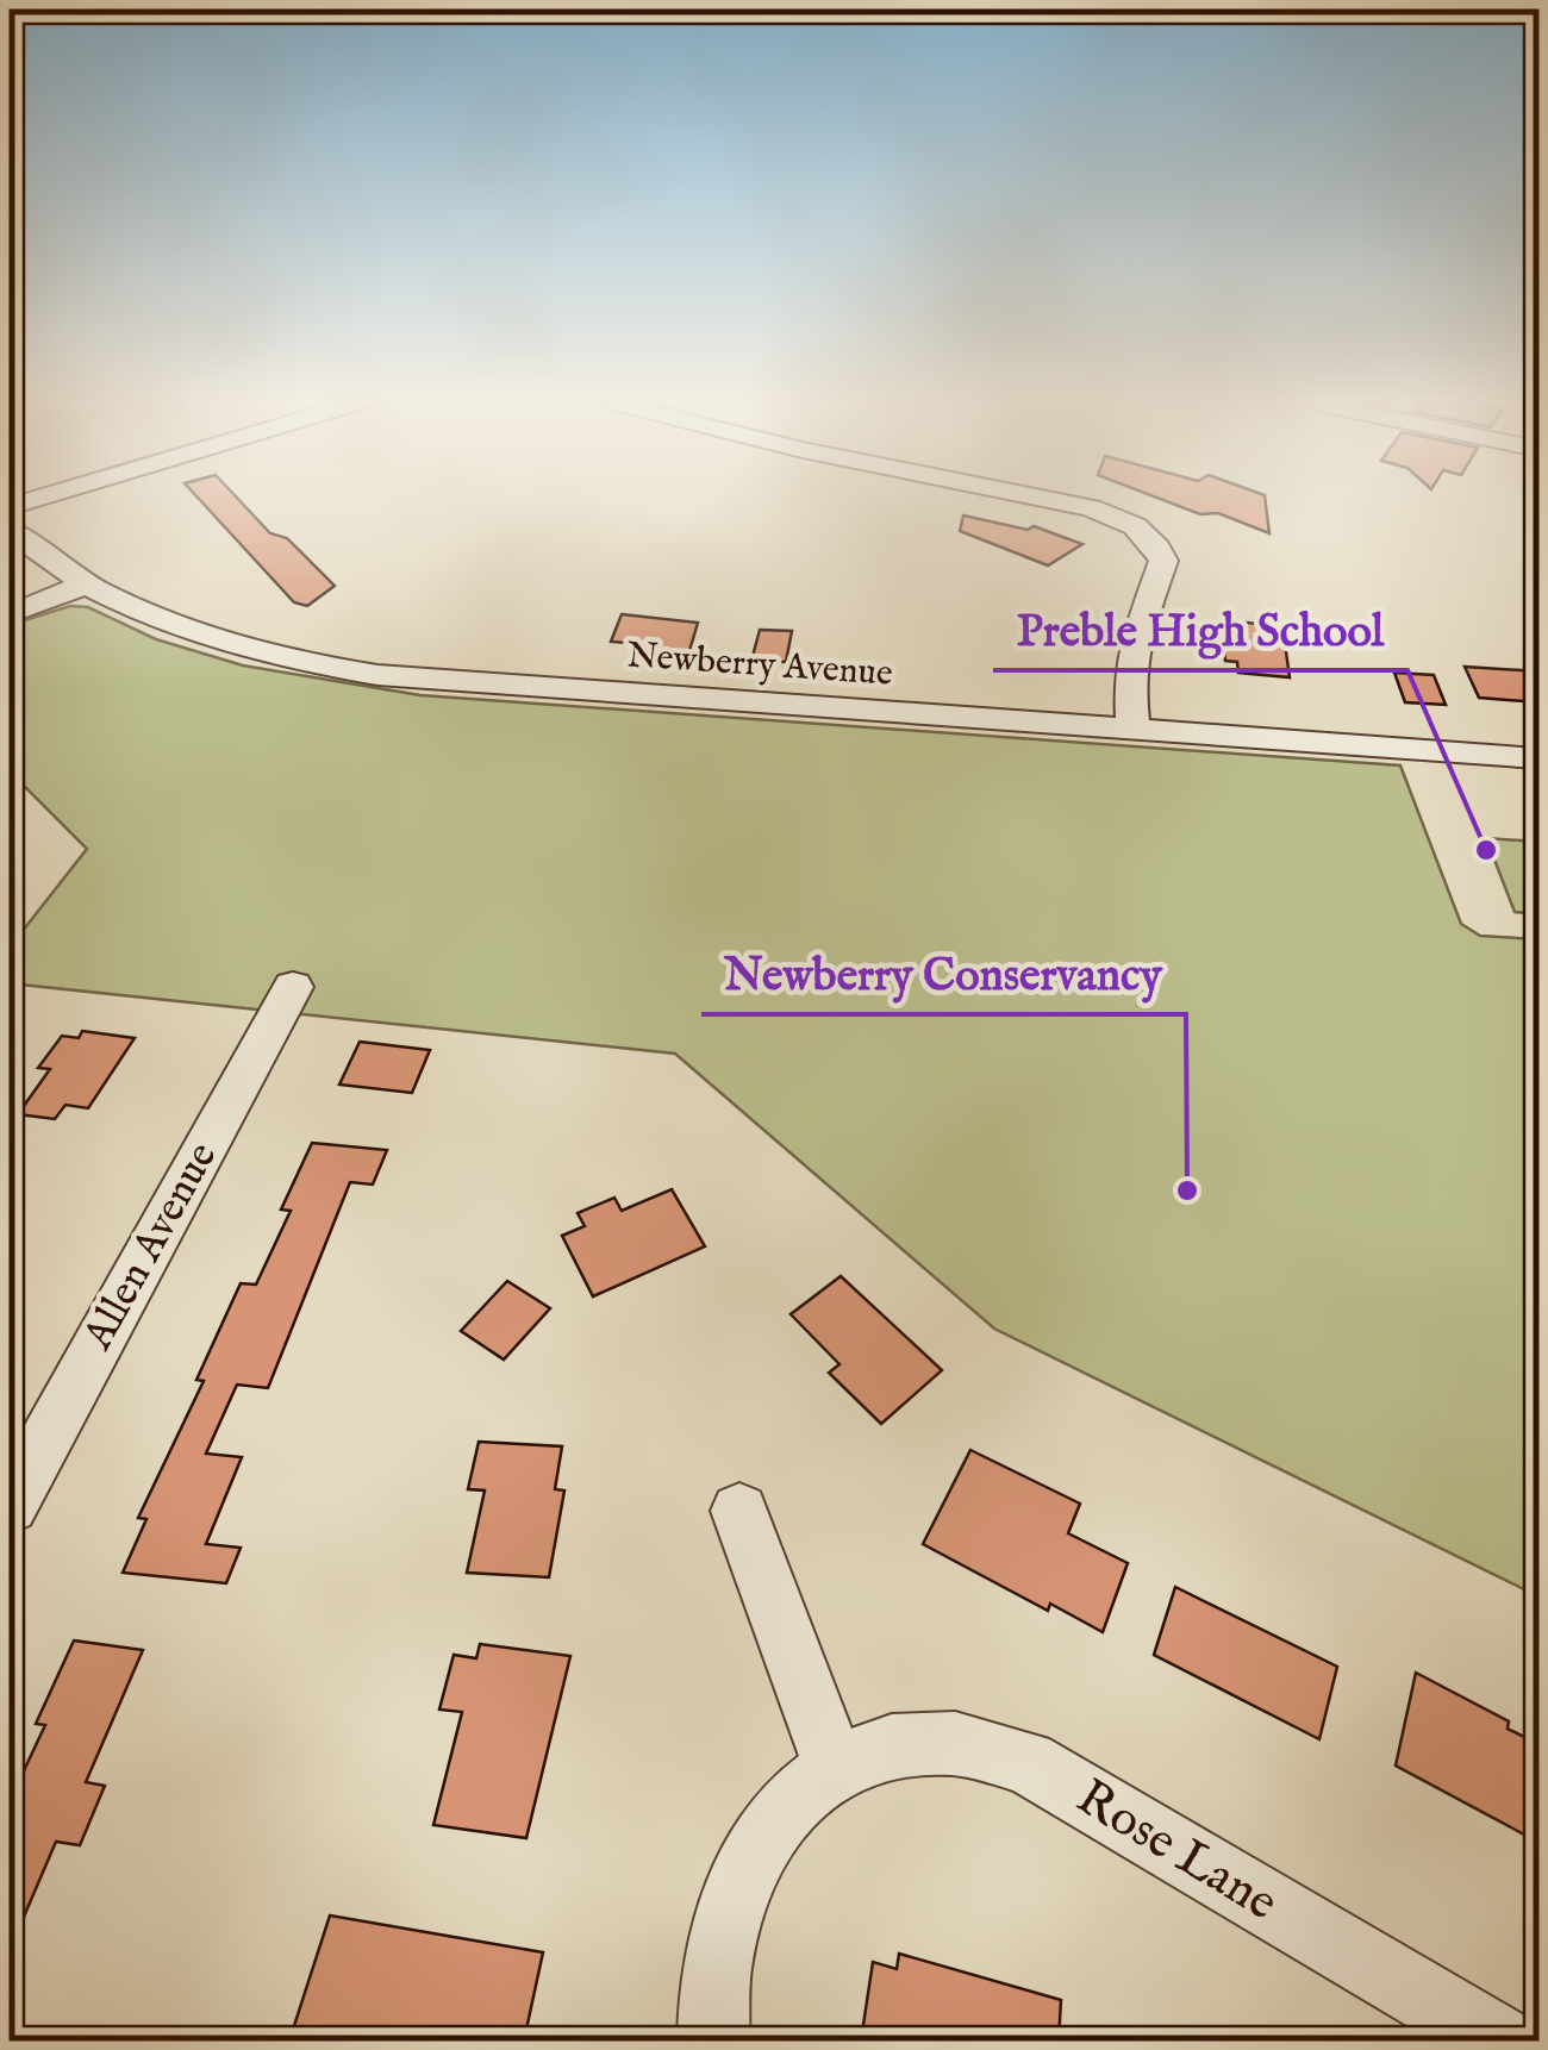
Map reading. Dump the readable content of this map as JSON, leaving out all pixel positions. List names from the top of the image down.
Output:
{
  "streets": {
    "street": ["Newberry Avenue", "Allen Avenue", "Rose Lane"]
  },
  "places": ["Preble High School", "Newberry Conservancy"]
}
